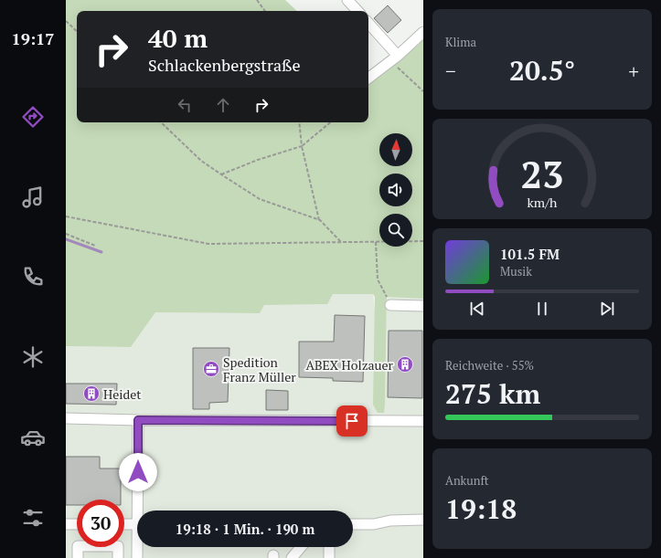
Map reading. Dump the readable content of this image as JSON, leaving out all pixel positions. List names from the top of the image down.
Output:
{
  "places": {
    "building": ["ABEX Holzauer", "Heidet"],
    "office": ["Spedition Franz Müller"]
  },
  "north": "top",
  "page": {
    "tabs": "19:17",
    "tile": [
      "Klima",
      ["Reichweite · 55%", "275 km"],
      ["Ankunft", "19:18"]
    ],
    "turn": ["40 m", "Schlackenbergstraße"],
    "heat": ["−", "20.5°", "+"],
    "song": ["101.5 FM", "Musik"],
    "limit": "30",
    "trip": "19:18 · 1 Min. · 190 m",
    "gauge": ["23", "km/h"]
  }
}
